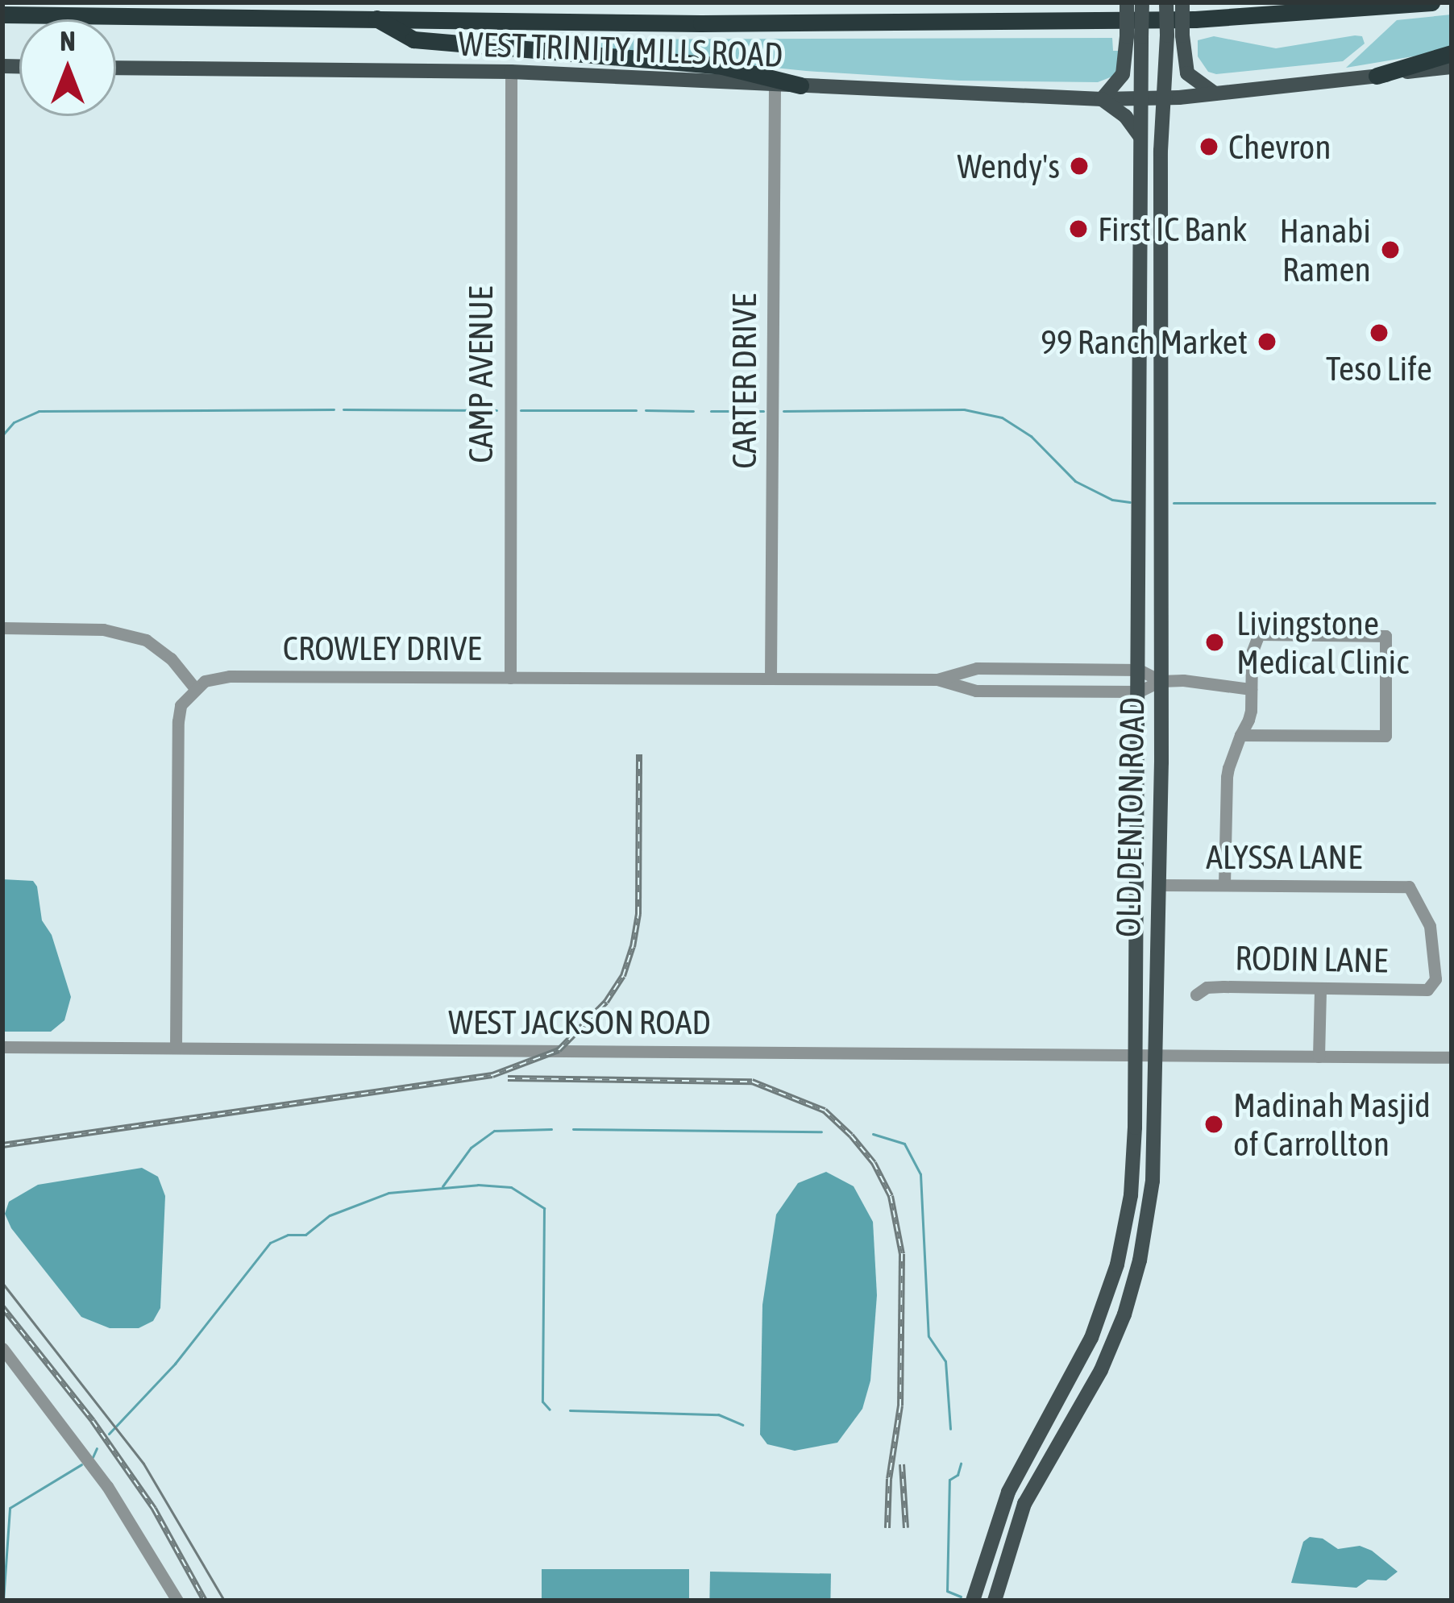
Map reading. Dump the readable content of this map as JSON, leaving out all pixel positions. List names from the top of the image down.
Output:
{
  "streets": {
    "main road": ["WEST TRINITY MILLS ROAD", "OLD DENTON ROAD"],
    "street": [
      "CAMP AVENUE",
      "CARTER DRIVE",
      "CROWLEY DRIVE",
      "ALYSSA LANE",
      "RODIN LANE",
      "WEST JACKSON ROAD"
    ]
  },
  "crossings": [
    ["WEST TRINITY MILLS ROAD", "CAMP AVENUE"],
    ["WEST TRINITY MILLS ROAD", "CARTER DRIVE"],
    ["WEST TRINITY MILLS ROAD", "OLD DENTON ROAD"],
    ["CAMP AVENUE", "CROWLEY DRIVE"],
    ["CARTER DRIVE", "CROWLEY DRIVE"],
    ["CROWLEY DRIVE", "OLD DENTON ROAD"],
    ["OLD DENTON ROAD", "ALYSSA LANE"],
    ["OLD DENTON ROAD", "WEST JACKSON ROAD"],
    ["ALYSSA LANE", "RODIN LANE"]
  ],
  "places": [
    "Chevron",
    "Wendy's",
    "First IC Bank",
    "Hanabi Ramen",
    "Teso Life",
    "99 Ranch Market",
    "Livingstone Medical Clinic",
    "Madinah Masjid of Carrollton"
  ],
  "north": "top"
}
